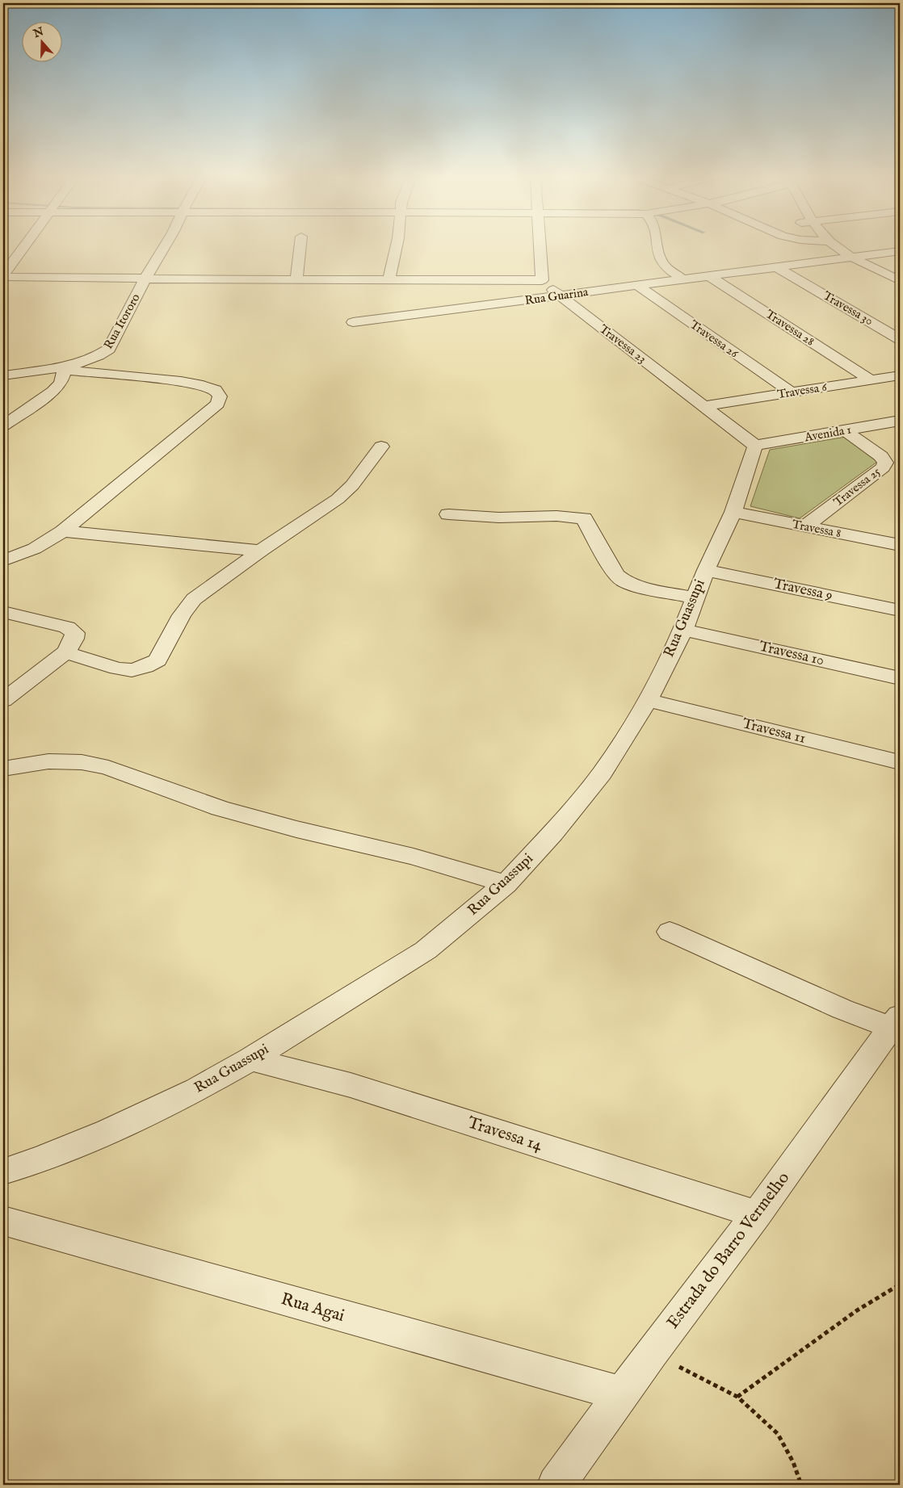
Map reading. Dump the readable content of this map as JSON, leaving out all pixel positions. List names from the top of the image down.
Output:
{
  "streets": {
    "street": [
      "Rua Guarina",
      "Travessa 30",
      "Rua Itororo",
      "Travessa 28",
      "Travessa 26",
      "Travessa 23",
      "Travessa 6",
      "Avenida 1",
      "Travessa 25",
      "Travessa 8",
      "Travessa 9",
      "Rua Guassupi",
      "Travessa 10",
      "Travessa 11",
      "Travessa 14",
      "Estrada do Barro Vermelho",
      "Rua Agai"
    ]
  },
  "crossings": [
    ["Rua Guarina", "Travessa 30"],
    ["Rua Guarina", "Travessa 28"],
    ["Rua Guarina", "Travessa 26"],
    ["Rua Guarina", "Travessa 23"],
    ["Travessa 28", "Travessa 6"],
    ["Travessa 26", "Travessa 6"],
    ["Travessa 23", "Travessa 6"],
    ["Avenida 1", "Travessa 25"],
    ["Avenida 1", "Rua Guassupi"],
    ["Travessa 25", "Travessa 8"],
    ["Travessa 8", "Rua Guassupi"],
    ["Travessa 9", "Rua Guassupi"],
    ["Rua Guassupi", "Travessa 10"],
    ["Rua Guassupi", "Travessa 11"],
    ["Rua Guassupi", "Travessa 14"],
    ["Travessa 14", "Estrada do Barro Vermelho"],
    ["Estrada do Barro Vermelho", "Rua Agai"]
  ],
  "north": "top"
}
